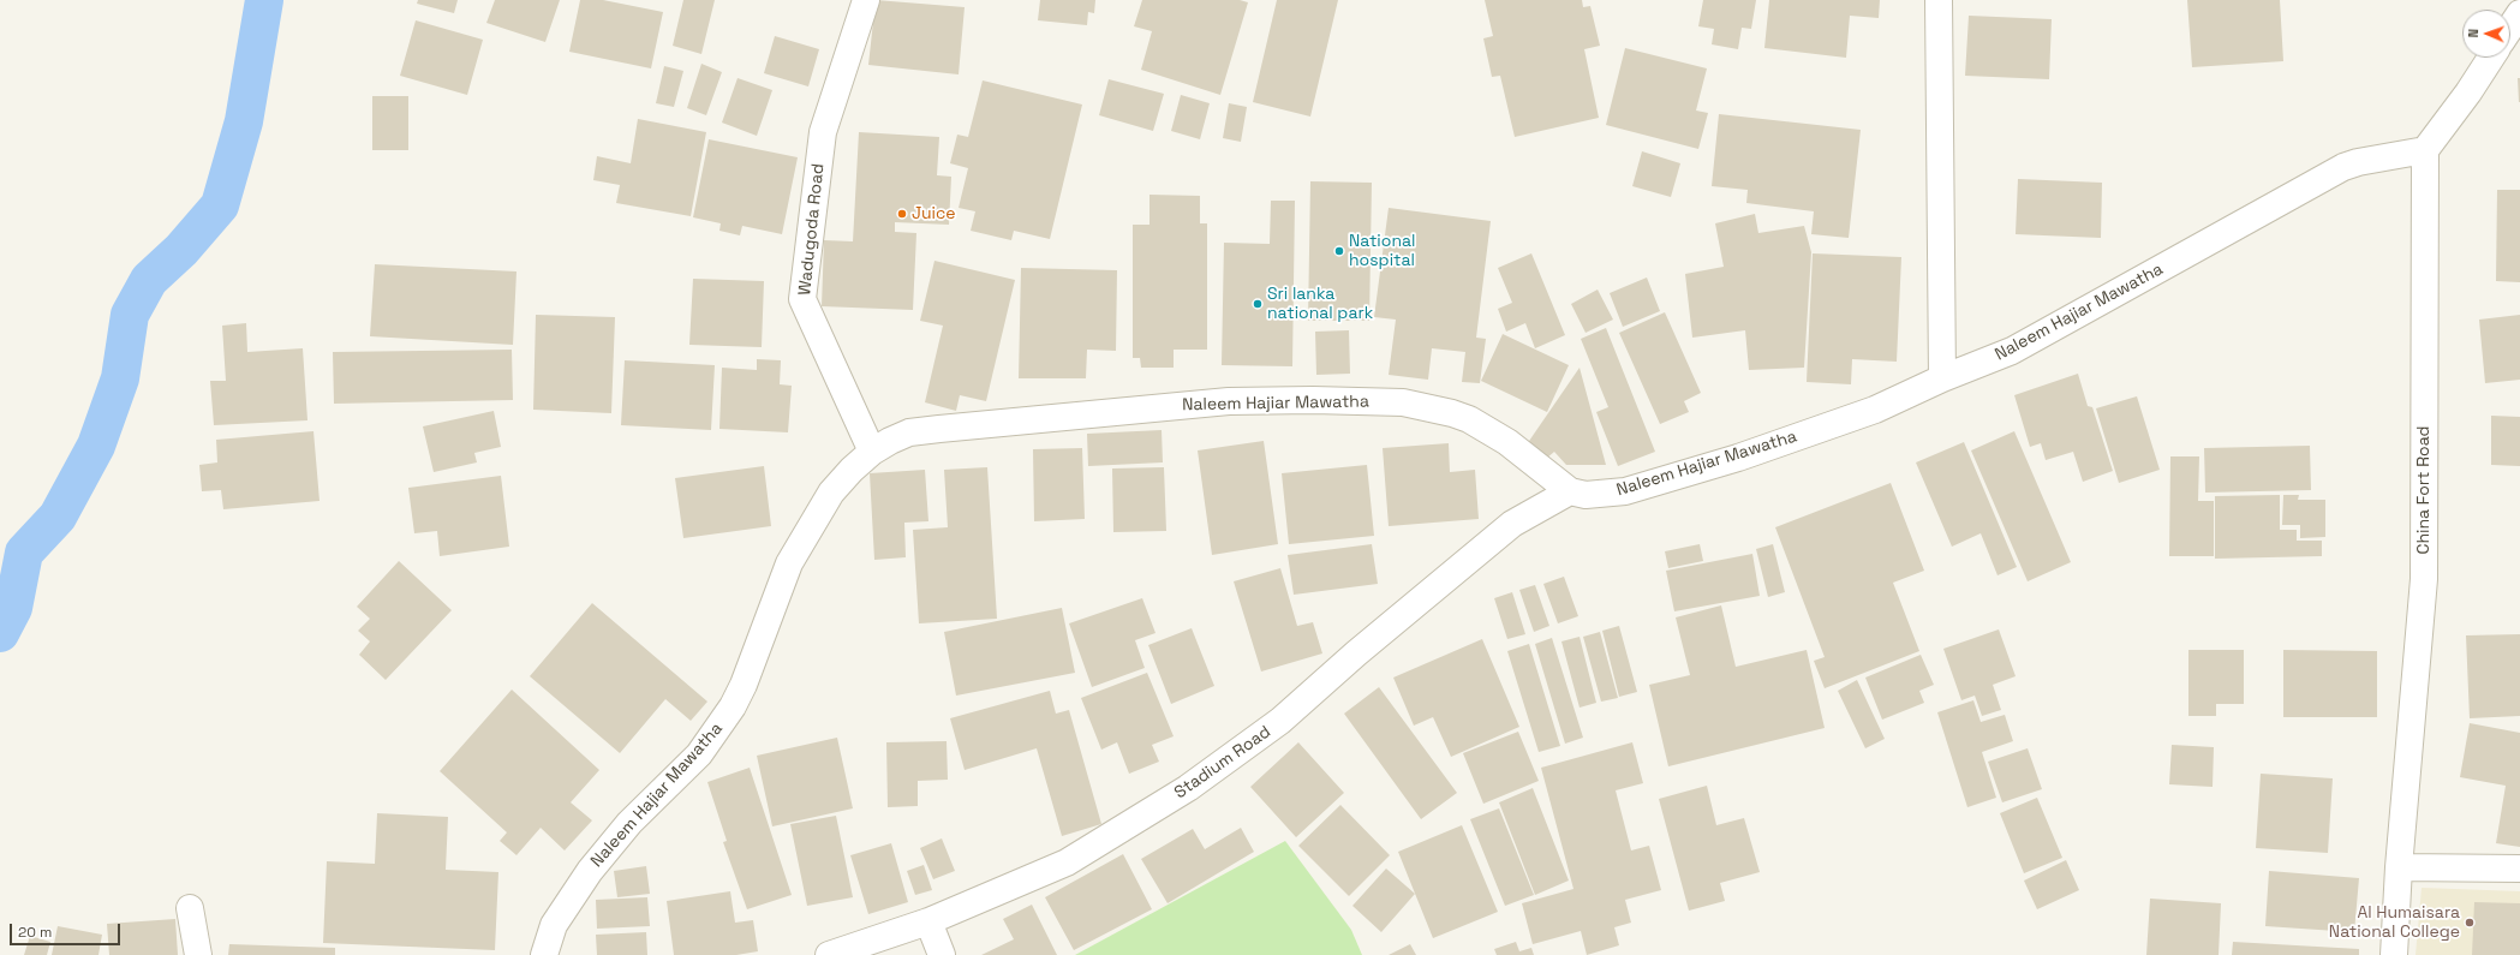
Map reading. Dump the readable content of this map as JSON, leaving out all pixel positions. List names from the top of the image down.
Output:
{
  "streets": {
    "street": [
      "Wadugoda Road",
      "Naleem Hajiar Mawatha",
      "China Fort Road",
      "Stadium Road"
    ]
  },
  "crossings": [
    ["Wadugoda Road", "Naleem Hajiar Mawatha"],
    ["Naleem Hajiar Mawatha", "China Fort Road"],
    ["Naleem Hajiar Mawatha", "Stadium Road"]
  ],
  "places": [
    "Juice",
    "National hospital",
    "Sri lanka national park",
    "Al Humaisara National College"
  ],
  "scale_bar": "20 m",
  "north": "left"
}
